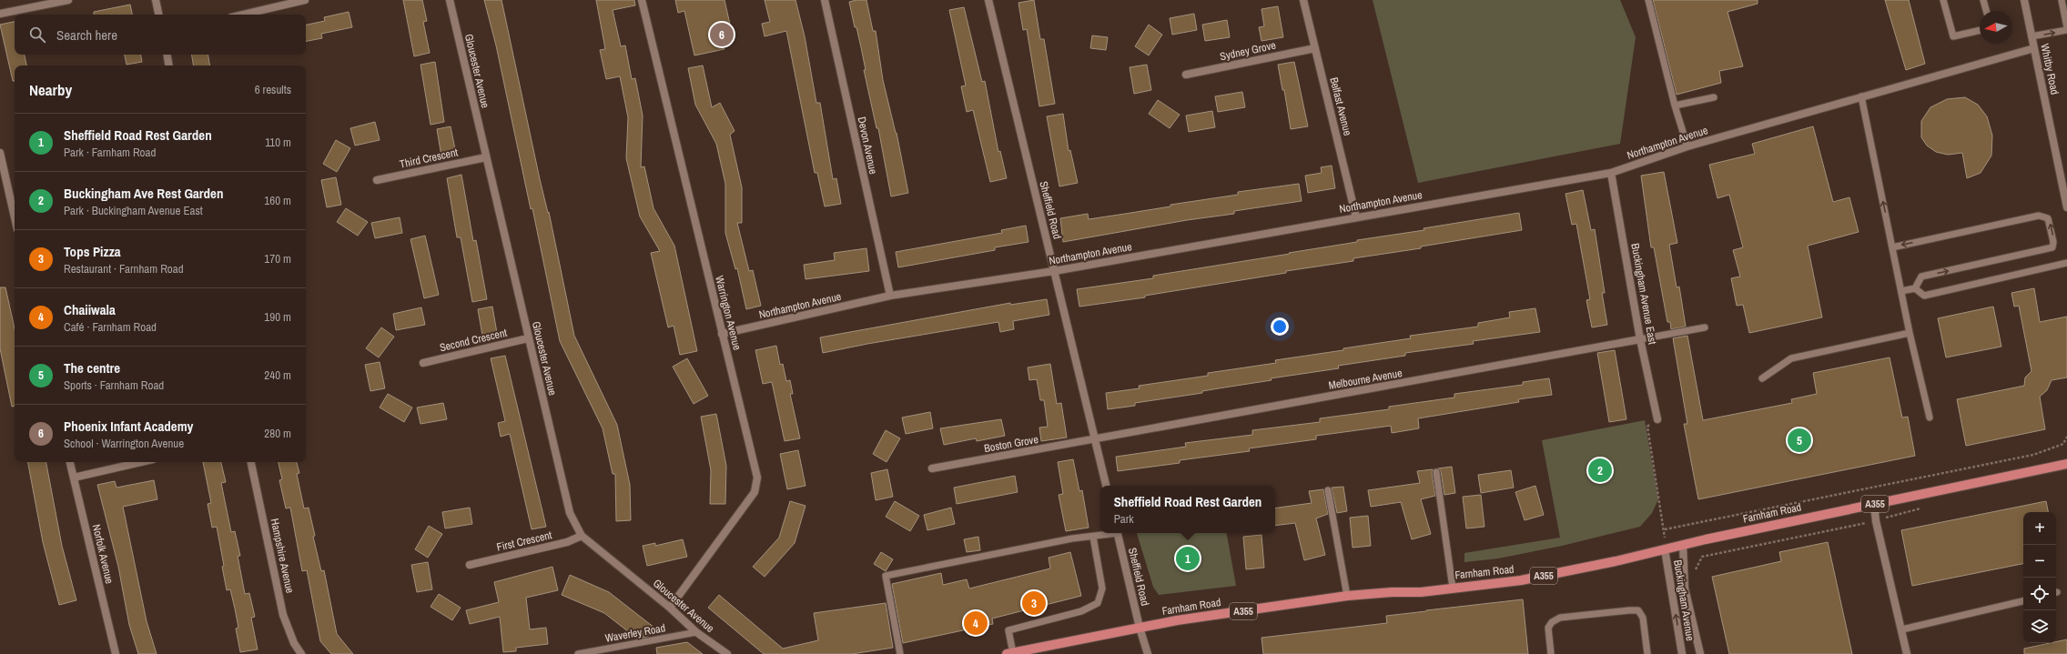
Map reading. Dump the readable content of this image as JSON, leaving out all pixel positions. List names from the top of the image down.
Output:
{
  "streets": {
    "main road": ["A355", "Farnham Road"],
    "street": [
      "Sydney Grove",
      "Whitby Road",
      "Gloucester Avenue",
      "Belfast Avenue",
      "Northampton Avenue",
      "Devon Avenue",
      "Third Crescent",
      "Sheffield Road",
      "Buckingham Avenue East",
      "Warrington Avenue",
      "Second Crescent",
      "Melbourne Avenue",
      "Boston Grove",
      "First Crescent",
      "Norfolk Avenue",
      "Hampshire Avenue",
      "Buckingham Avenue"
    ],
    "lane": ["Waverley Road"]
  },
  "crossings": [
    ["Sydney Grove", "Belfast Avenue"],
    ["Whitby Road", "Northampton Avenue"],
    ["Gloucester Avenue", "Third Crescent"],
    ["Gloucester Avenue", "Warrington Avenue"],
    ["Gloucester Avenue", "Second Crescent"],
    ["Gloucester Avenue", "First Crescent"],
    ["Gloucester Avenue", "Waverley Road"],
    ["Belfast Avenue", "Northampton Avenue"],
    ["Northampton Avenue", "Devon Avenue"],
    ["Northampton Avenue", "Sheffield Road"],
    ["Northampton Avenue", "Buckingham Avenue East"],
    ["Northampton Avenue", "Warrington Avenue"],
    ["Sheffield Road", "Melbourne Avenue"],
    ["Sheffield Road", "Boston Grove"],
    ["Sheffield Road", "Farnham Road"],
    ["Buckingham Avenue East", "Melbourne Avenue"],
    ["Melbourne Avenue", "Boston Grove"],
    ["Farnham Road", "Buckingham Avenue"]
  ],
  "north": "left",
  "page": {
    "search": "Search here",
    "pins": [
      "6",
      "5",
      "2",
      "1",
      "3",
      "4"
    ],
    "heading": ["Nearby", "6 results"],
    "list": [
      {
        "mark": "1",
        "name": "Sheffield Road Rest Garden",
        "note": "Park · Farnham Road",
        "value": "110 m"
      },
      {
        "mark": "2",
        "name": "Buckingham Ave Rest Garden",
        "note": "Park · Buckingham Avenue East",
        "value": "160 m"
      },
      {
        "mark": "3",
        "name": "Tops Pizza",
        "note": "Restaurant · Farnham Road",
        "value": "170 m"
      },
      {
        "mark": "4",
        "name": "Chaiiwala",
        "note": "Café · Farnham Road",
        "value": "190 m"
      },
      {
        "mark": "5",
        "name": "The centre",
        "note": "Sports · Farnham Road",
        "value": "240 m"
      },
      {
        "mark": "6",
        "name": "Phoenix Infant Academy",
        "note": "School · Warrington Avenue",
        "value": "280 m"
      }
    ],
    "popup": ["Sheffield Road Rest Garden", "Park"],
    "map_buttons": ["+", "−"]
  }
}
